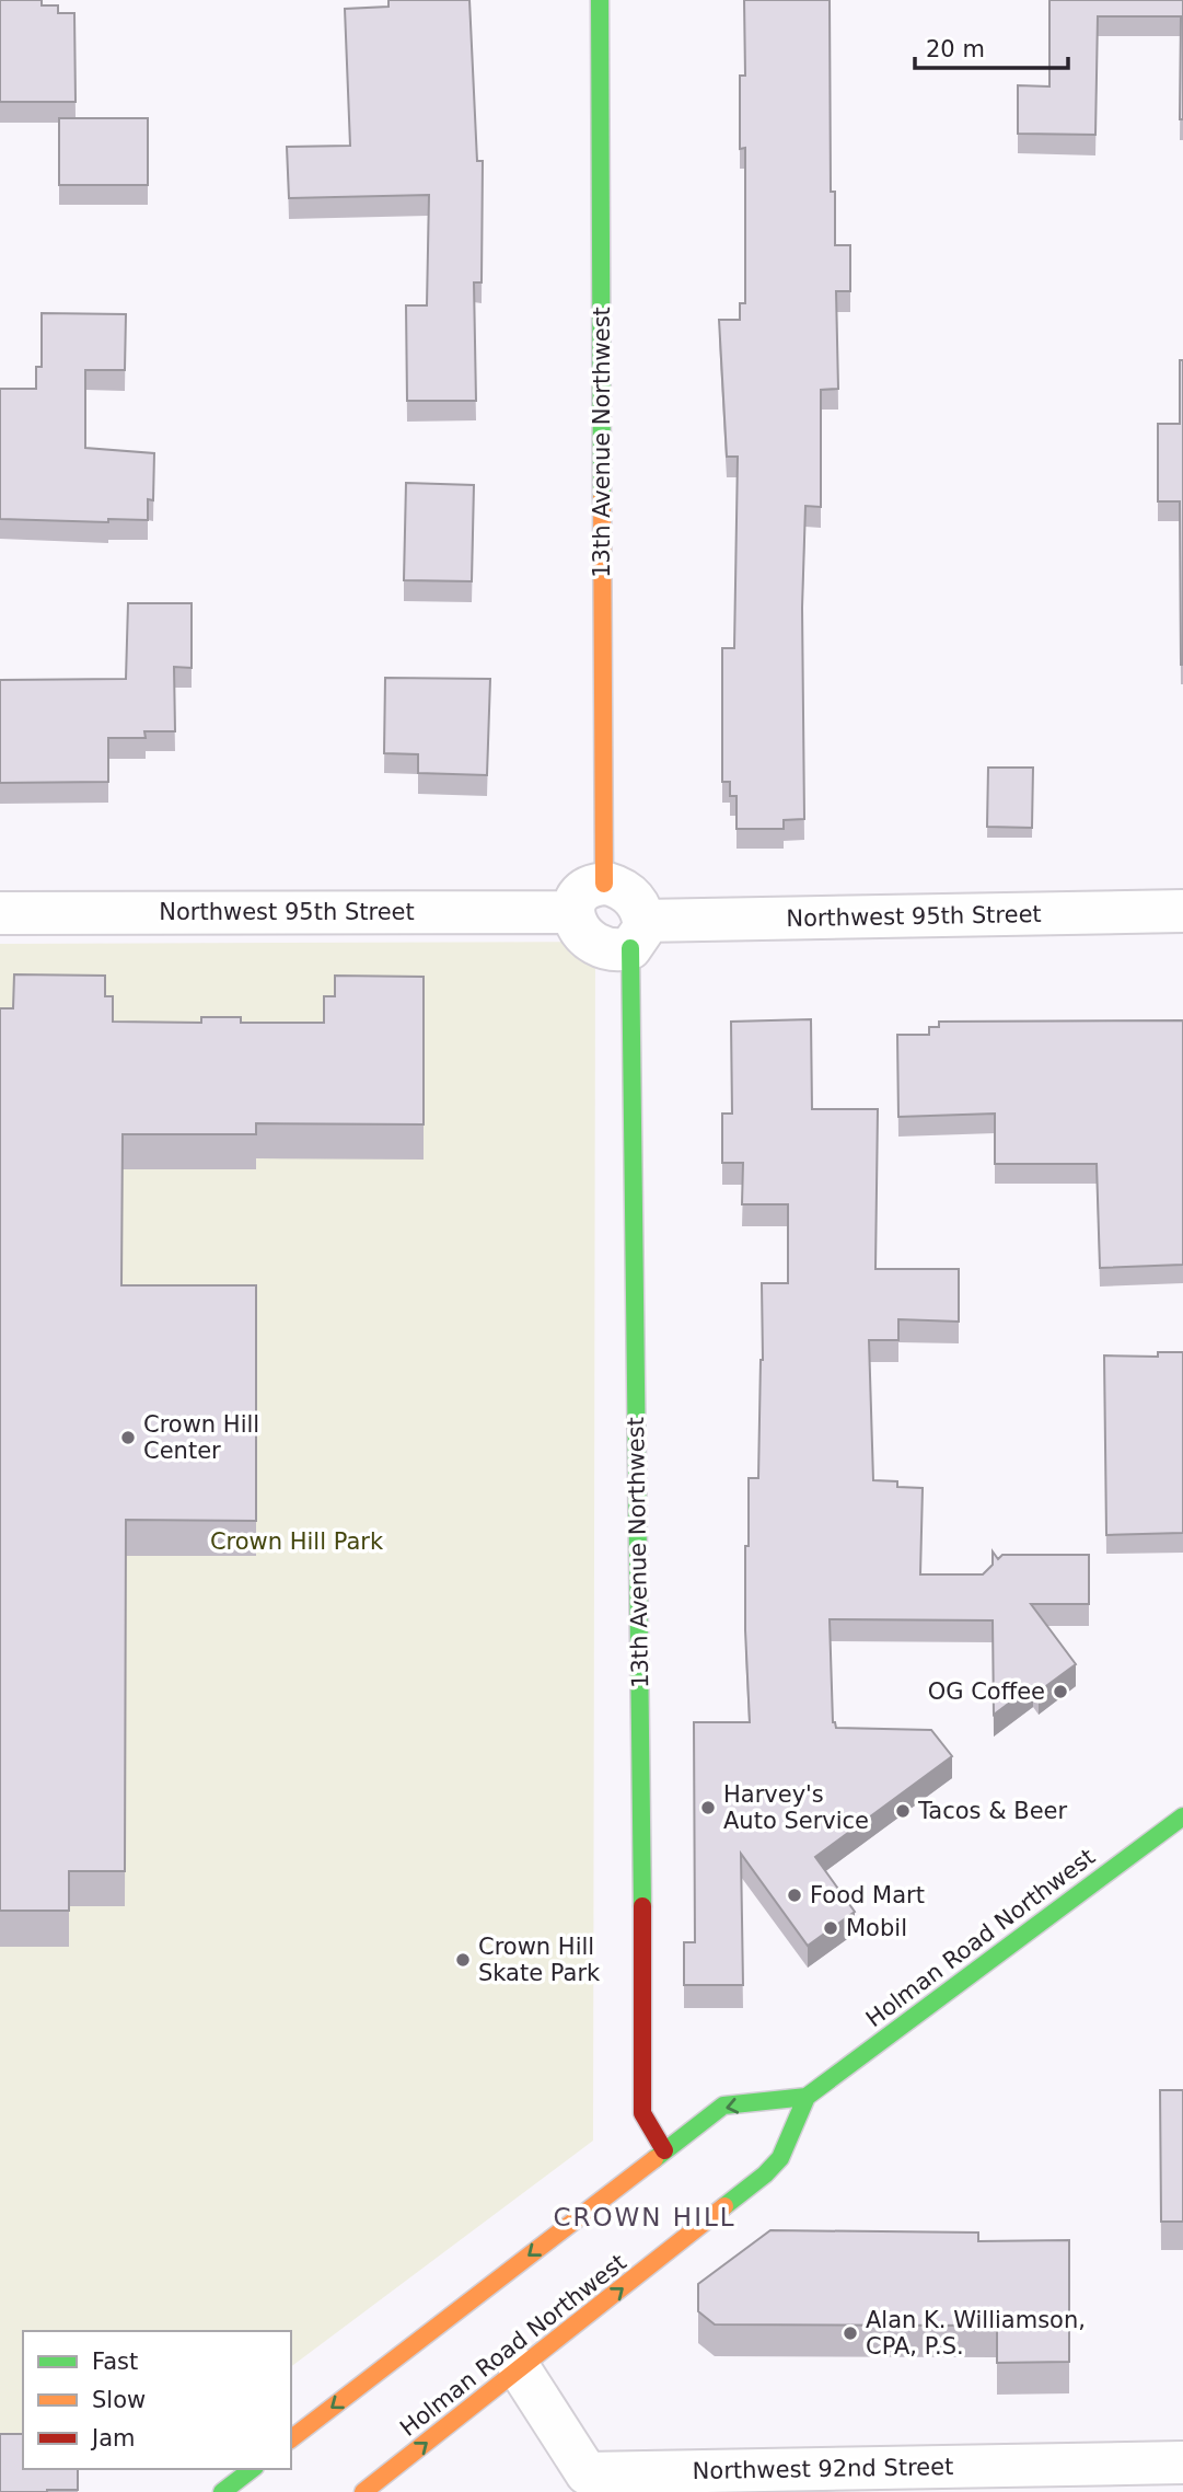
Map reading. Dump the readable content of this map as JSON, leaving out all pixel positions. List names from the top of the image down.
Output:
{
  "streets": {
    "street": [
      "13th Avenue Northwest",
      "Northwest 95th Street",
      "Holman Road Northwest",
      "Northwest 92nd Street"
    ]
  },
  "crossings": [
    ["13th Avenue Northwest", "Northwest 95th Street"],
    ["Holman Road Northwest", "Northwest 92nd Street"]
  ],
  "districts": ["CROWN HILL"],
  "parks": ["Crown Hill Park"],
  "places": [
    "Crown Hill Center",
    "OG Coffee",
    "Harvey's Auto Service",
    "Tacos & Beer",
    "Food Mart",
    "Mobil",
    "Crown Hill Skate Park",
    "Alan K. Williamson, CPA, P.S."
  ],
  "legend": ["Fast", "Slow", "Jam"],
  "scale_bar": "20 m"
}
